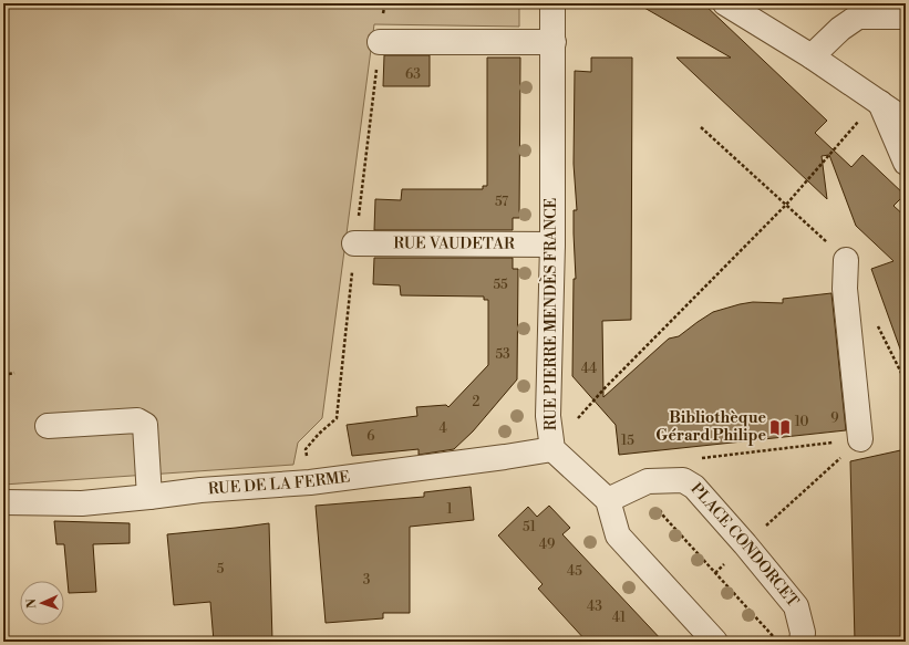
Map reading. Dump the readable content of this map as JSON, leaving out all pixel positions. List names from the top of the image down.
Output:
{
  "streets": {
    "street": [
      "RUE VAUDETAR",
      "RUE PIERRE MENDÈS FRANCE",
      "RUE DE LA FERME",
      "PLACE CONDORCET"
    ]
  },
  "crossings": [
    ["RUE VAUDETAR", "RUE PIERRE MENDÈS FRANCE"],
    ["RUE PIERRE MENDÈS FRANCE", "RUE DE LA FERME"],
    ["RUE PIERRE MENDÈS FRANCE", "PLACE CONDORCET"]
  ],
  "places": {
    "library": ["Bibliothèque Gérard Philipe"]
  },
  "house_numbers": [
    "63",
    "57",
    "55",
    "53",
    "44",
    "2",
    "9",
    "10",
    "4",
    "6",
    "15",
    "1",
    "51",
    "49",
    "5",
    "45",
    "3",
    "43",
    "41"
  ],
  "north": "left"
}
